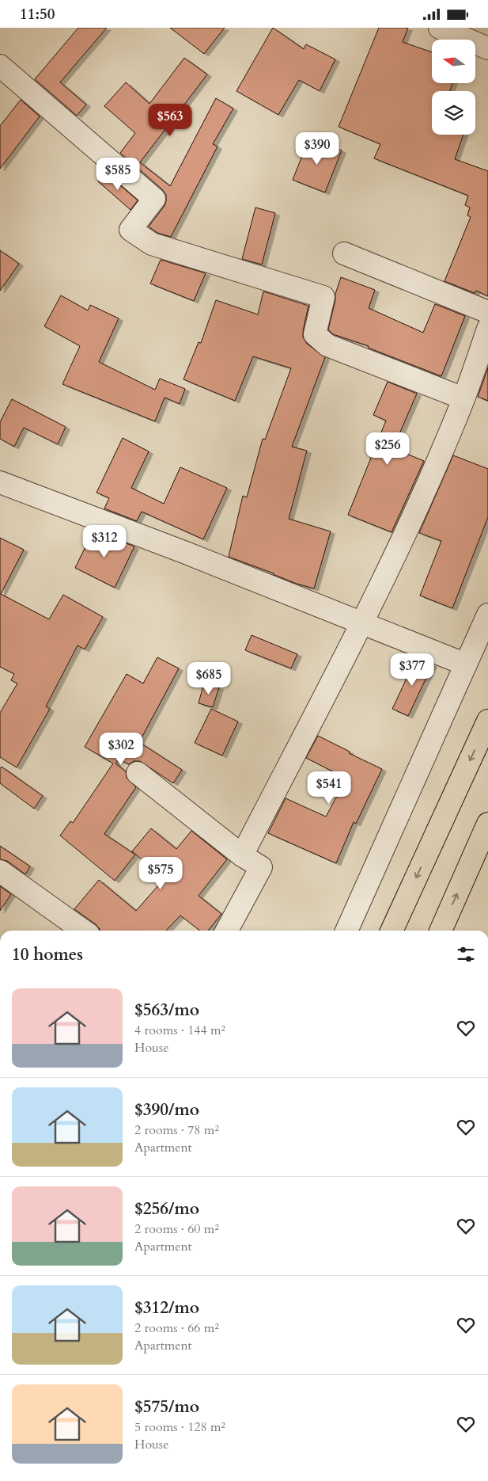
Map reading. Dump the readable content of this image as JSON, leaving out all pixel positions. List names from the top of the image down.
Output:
{
  "north": "left",
  "page": {
    "status": "11:50",
    "price": [
      "$563",
      "$390",
      "$585",
      "$256",
      "$312",
      "$377",
      "$685",
      "$302",
      "$541",
      "$575"
    ],
    "heading": "10 homes",
    "list": [
      {
        "name": "$563/mo",
        "note": "4 rooms · 144 m² · House"
      },
      {
        "name": "$390/mo",
        "note": "2 rooms · 78 m² · Apartment"
      },
      {
        "name": "$256/mo",
        "note": "2 rooms · 60 m² · Apartment"
      },
      {
        "name": "$312/mo",
        "note": "2 rooms · 66 m² · Apartment"
      },
      {
        "name": "$575/mo",
        "note": "5 rooms · 128 m² · House"
      }
    ]
  }
}
